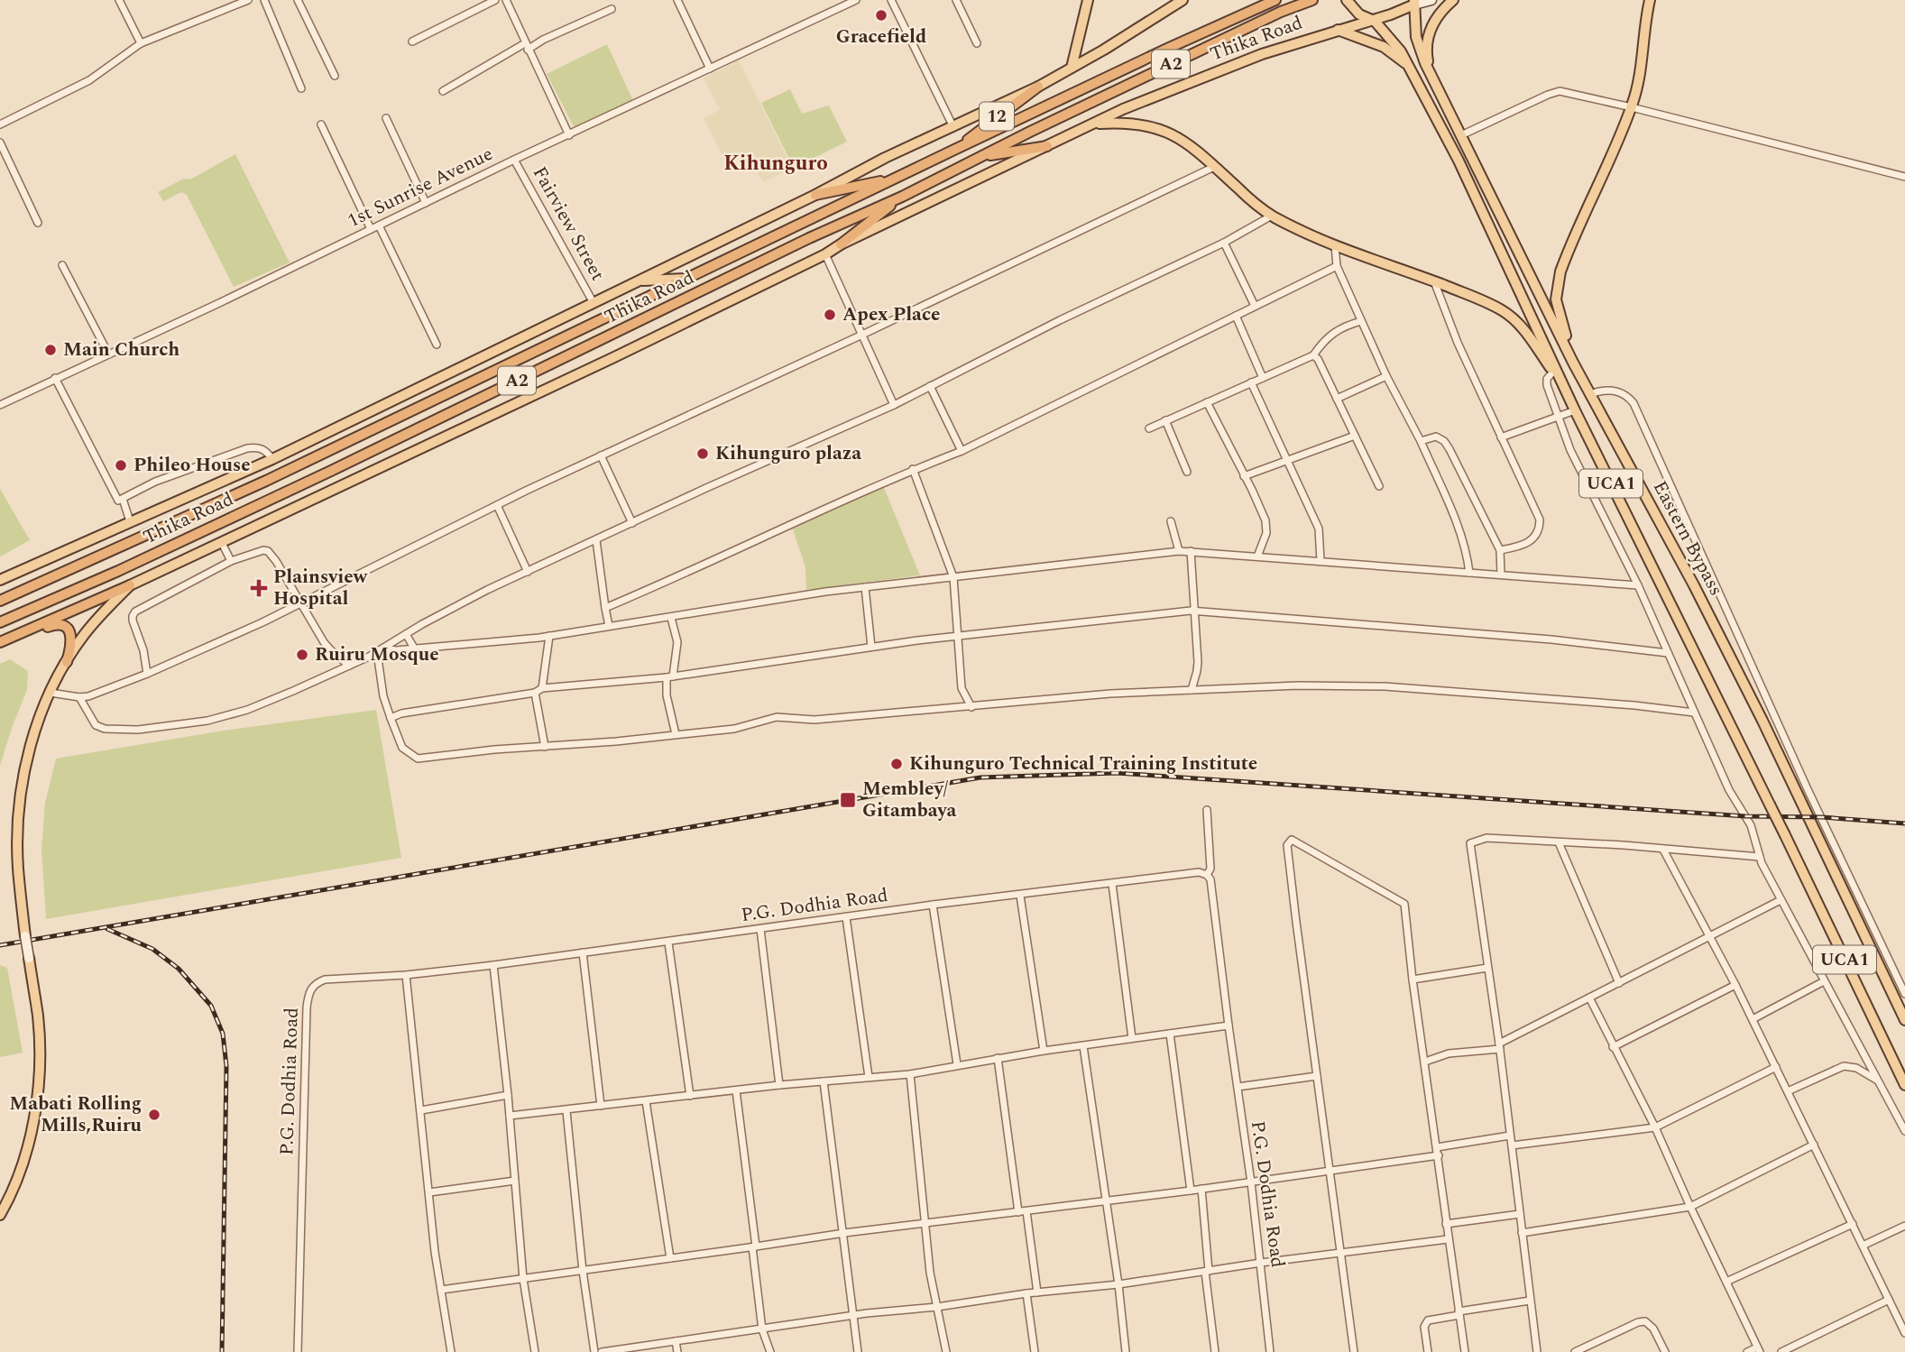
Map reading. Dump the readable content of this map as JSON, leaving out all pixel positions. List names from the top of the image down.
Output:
{
  "streets": {
    "highway": ["Thika Road", "A2", "12"],
    "main road": ["UCA1", "Eastern Bypass"],
    "street": ["1st Sunrise Avenue", "Fairview Street", "P.G. Dodhia Road"]
  },
  "crossings": [
    ["Thika Road", "12"],
    ["Thika Road", "Fairview Street"],
    ["Thika Road", "UCA1"],
    ["Thika Road", "Eastern Bypass"],
    ["1st Sunrise Avenue", "Fairview Street"]
  ],
  "districts": ["Kihunguro"],
  "places": {
    "other": [
      "Gracefield",
      "Apex Place",
      "Main Church",
      "Kihunguro plaza",
      "Phileo House",
      "Ruiru Mosque",
      "Kihunguro Technical Training Institute",
      "Mabati Rolling Mills,Ruiru"
    ],
    "health": ["Plainsview Hospital"],
    "transit": ["Membley/ Gitambaya"]
  }
}
